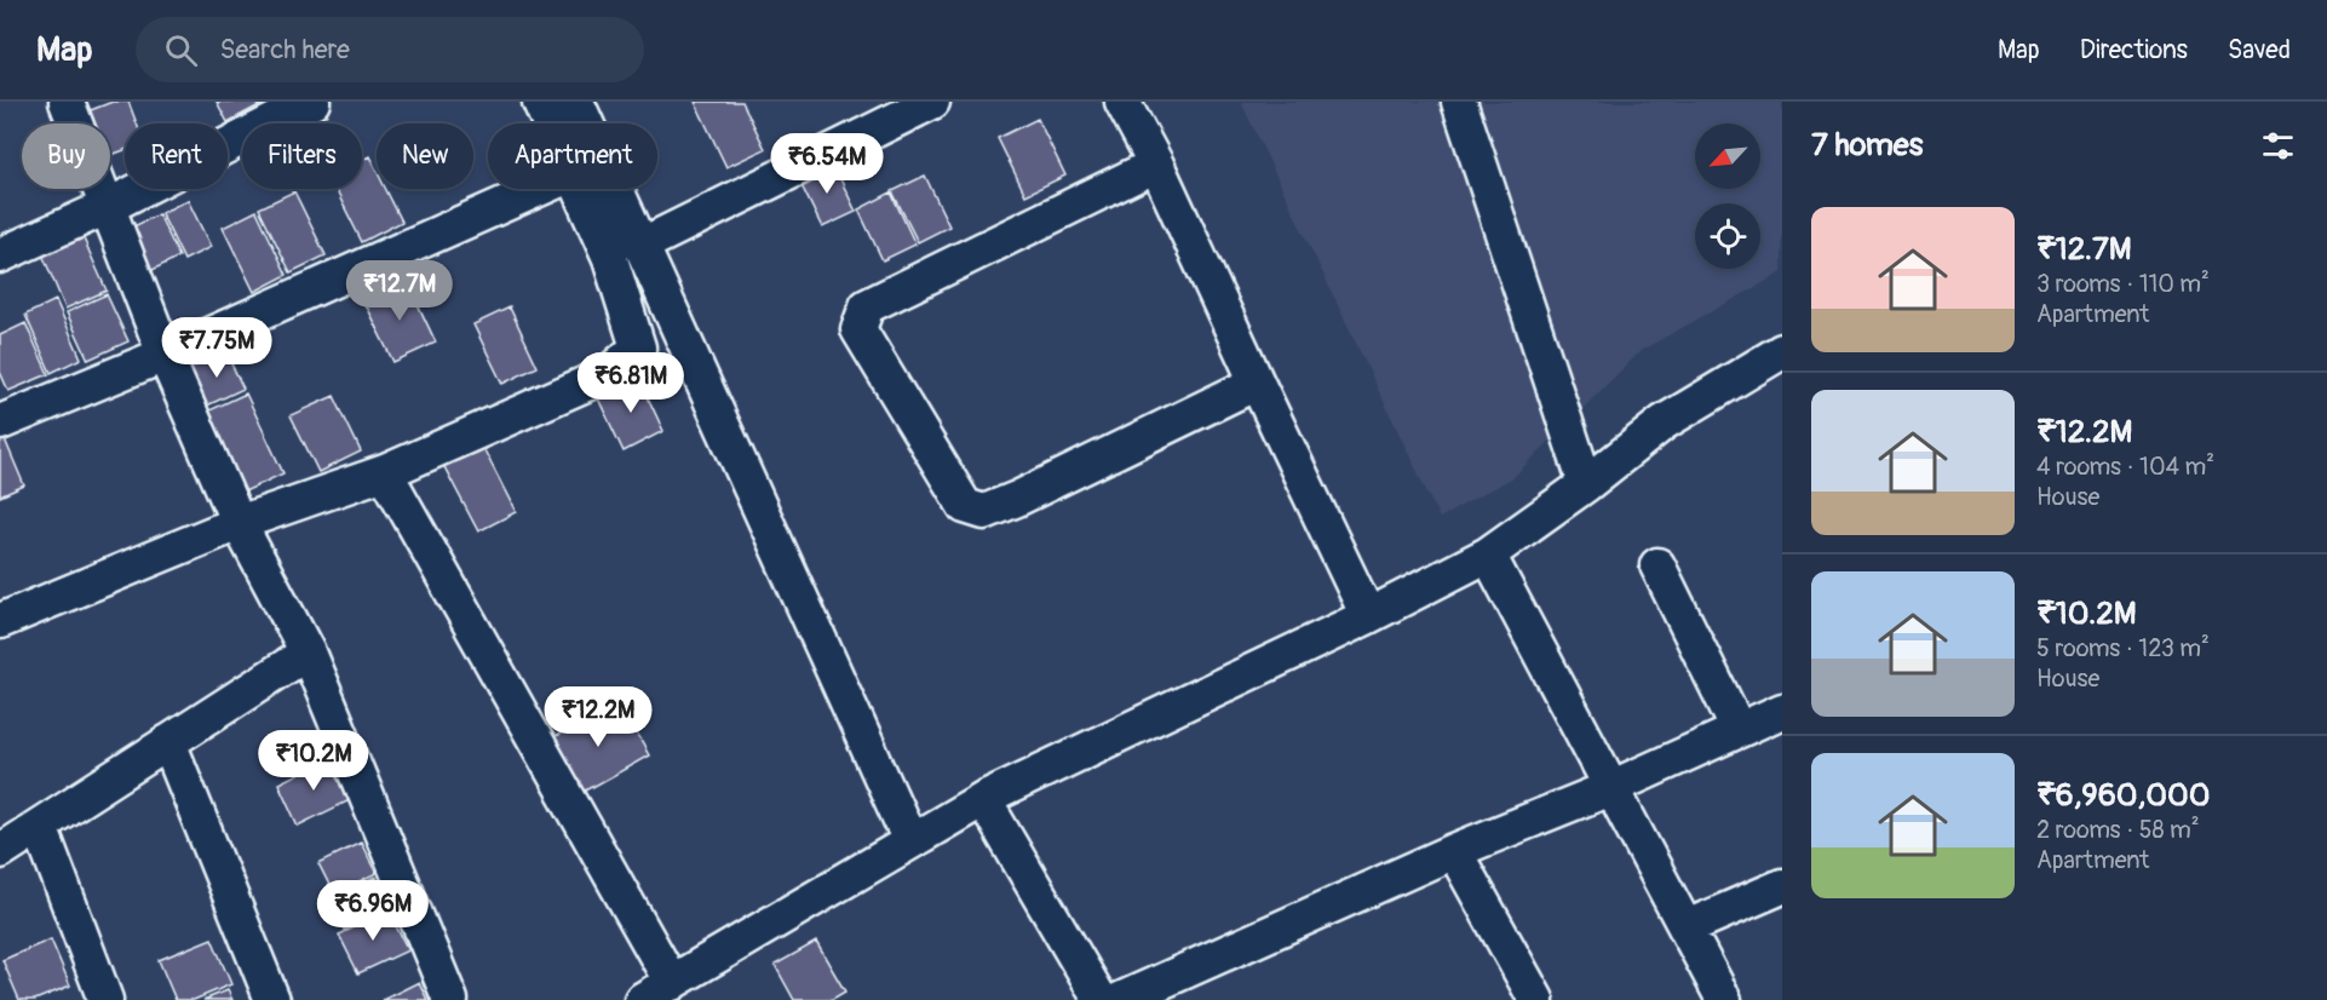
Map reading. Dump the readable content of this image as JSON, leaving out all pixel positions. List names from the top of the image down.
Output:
{
  "north": "bottom left",
  "page": {
    "header": "Map",
    "search": "Search here",
    "nav": ["Map", "Directions", "Saved"],
    "heading": "7 homes",
    "chip": [
      "Buy",
      "Rent",
      "Filters",
      "New",
      "Apartment"
    ],
    "price": [
      "₹6.54M",
      "₹12.7M",
      "₹7.75M",
      "₹6.81M",
      "₹12.2M",
      "₹10.2M",
      "₹6.96M"
    ],
    "list": [
      {
        "name": "₹12.7M",
        "note": "3 rooms · 110 m² · Apartment"
      },
      {
        "name": "₹12.2M",
        "note": "4 rooms · 104 m² · House"
      },
      {
        "name": "₹10.2M",
        "note": "5 rooms · 123 m² · House"
      },
      {
        "name": "₹6,960,000",
        "note": "2 rooms · 58 m² · Apartment"
      }
    ]
  }
}
